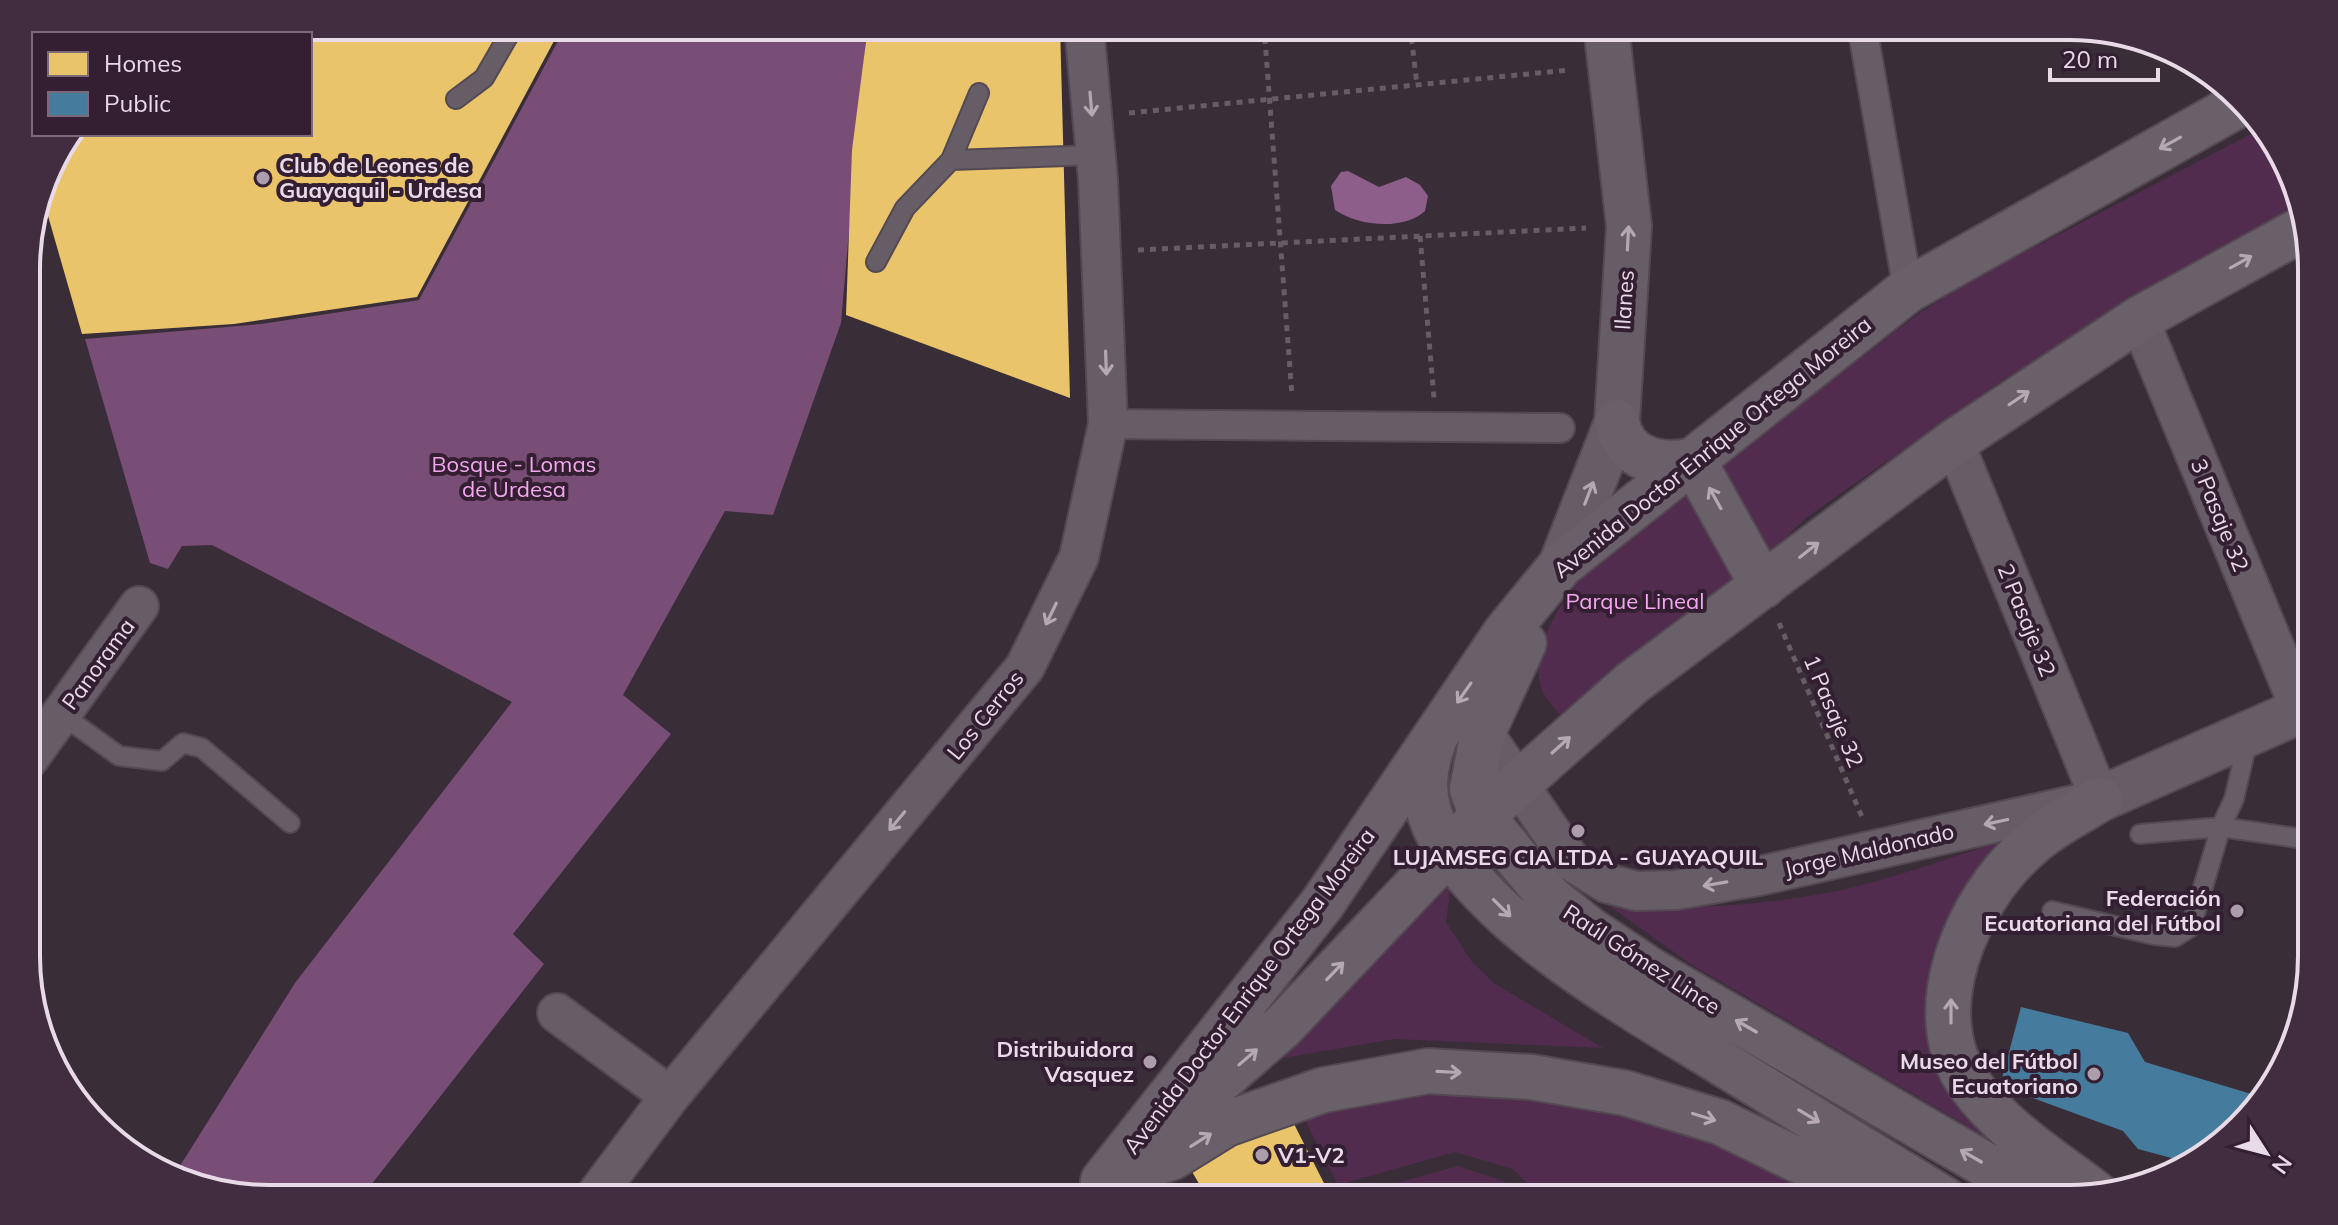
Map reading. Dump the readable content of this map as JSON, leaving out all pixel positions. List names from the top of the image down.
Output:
{
  "streets": {
    "main road": ["Avenida Doctor Enrique Ortega Moreira", "Raúl Gómez Lince"],
    "street": [
      "Ilanes",
      "3 Pasaje 32",
      "2 Pasaje 32",
      "Panorama",
      "Los Cerros",
      "Jorge Maldonado"
    ],
    "path": ["1 Pasaje 32"]
  },
  "crossings": [
    ["Ilanes", "Avenida Doctor Enrique Ortega Moreira"],
    ["Ilanes", "Raúl Gómez Lince"],
    ["Avenida Doctor Enrique Ortega Moreira", "3 Pasaje 32"],
    ["Avenida Doctor Enrique Ortega Moreira", "2 Pasaje 32"],
    ["Avenida Doctor Enrique Ortega Moreira", "1 Pasaje 32"],
    ["Avenida Doctor Enrique Ortega Moreira", "Jorge Maldonado"],
    ["Avenida Doctor Enrique Ortega Moreira", "Raúl Gómez Lince"],
    ["2 Pasaje 32", "Jorge Maldonado"],
    ["1 Pasaje 32", "Jorge Maldonado"],
    ["Jorge Maldonado", "Raúl Gómez Lince"]
  ],
  "one_way": ["Los Cerros", "Jorge Maldonado"],
  "parks": ["Bosque - Lomas de Urdesa", "Parque Lineal"],
  "places": [
    "Club de Leones de Guayaquil - Urdesa",
    "LUJAMSEG CIA LTDA - GUAYAQUIL",
    "Federación Ecuatoriana del Fútbol",
    "Distribuidora Vasquez",
    "Museo del Fútbol Ecuatoriano",
    "V1-V2"
  ],
  "legend": ["Homes", "Public"],
  "scale_bar": "20 m",
  "north": "bottom right"
}
